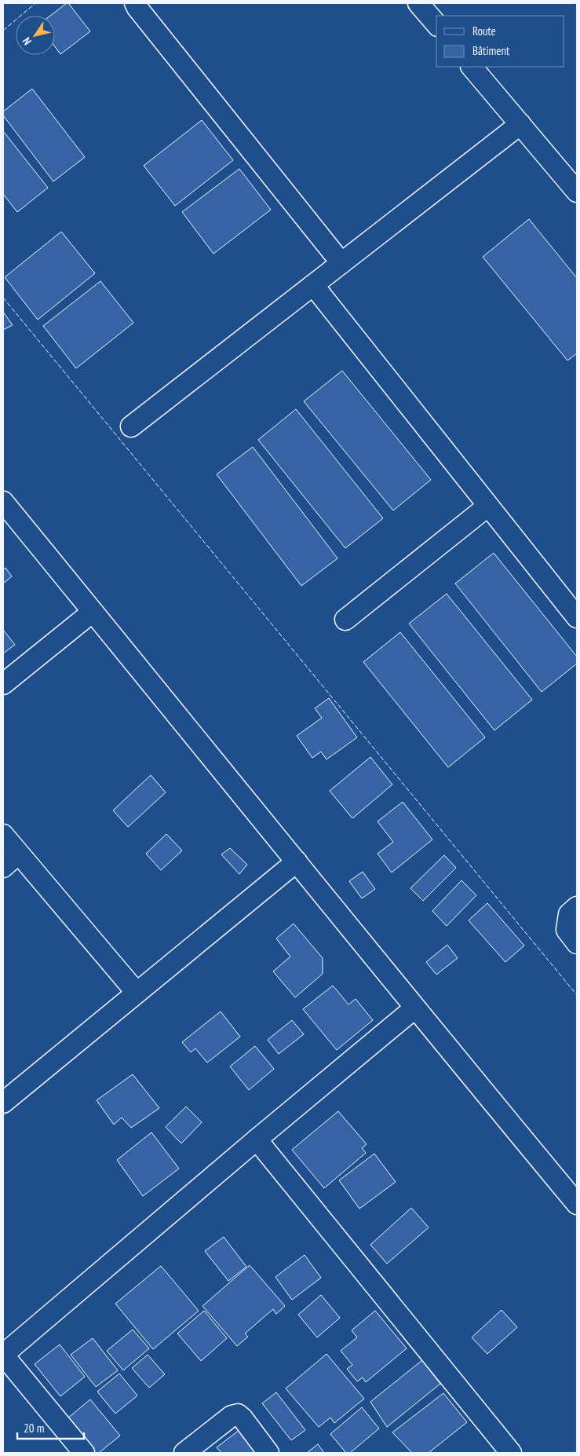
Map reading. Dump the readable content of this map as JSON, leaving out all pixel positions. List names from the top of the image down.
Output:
{
  "legend": ["Route", "Bâtiment"],
  "scale_bar": "20 m",
  "north": "bottom left"
}
